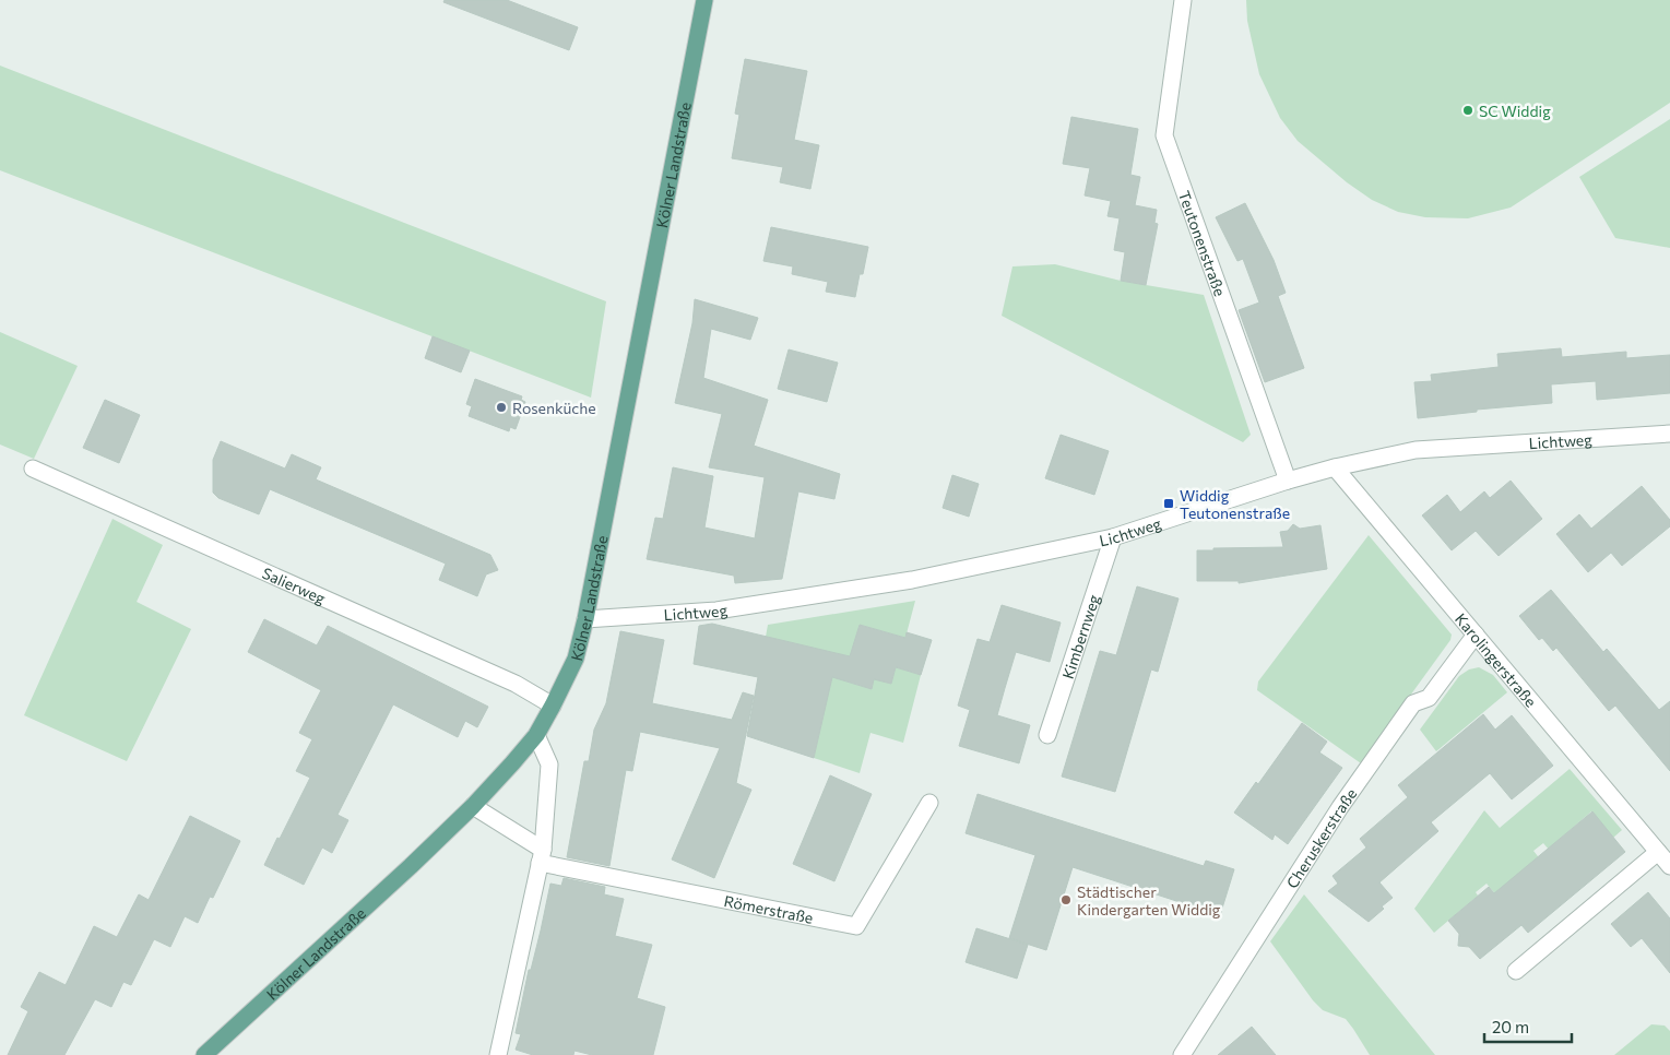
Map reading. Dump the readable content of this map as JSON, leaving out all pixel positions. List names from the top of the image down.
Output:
{
  "streets": {
    "main road": ["Kölner Landstraße"],
    "street": [
      "Teutonenstraße",
      "Lichtweg",
      "Salierweg",
      "Kimbernweg",
      "Karolingerstraße",
      "Cheruskerstraße",
      "Römerstraße"
    ]
  },
  "crossings": [
    ["Kölner Landstraße", "Lichtweg"],
    ["Kölner Landstraße", "Salierweg"],
    ["Kölner Landstraße", "Römerstraße"],
    ["Teutonenstraße", "Lichtweg"],
    ["Lichtweg", "Kimbernweg"],
    ["Lichtweg", "Karolingerstraße"],
    ["Karolingerstraße", "Cheruskerstraße"]
  ],
  "places": {
    "other": ["SC Widdig", "Rosenküche", "Städtischer Kindergarten Widdig"],
    "transit": ["Widdig Teutonenstraße"]
  },
  "scale_bar": "20 m"
}
